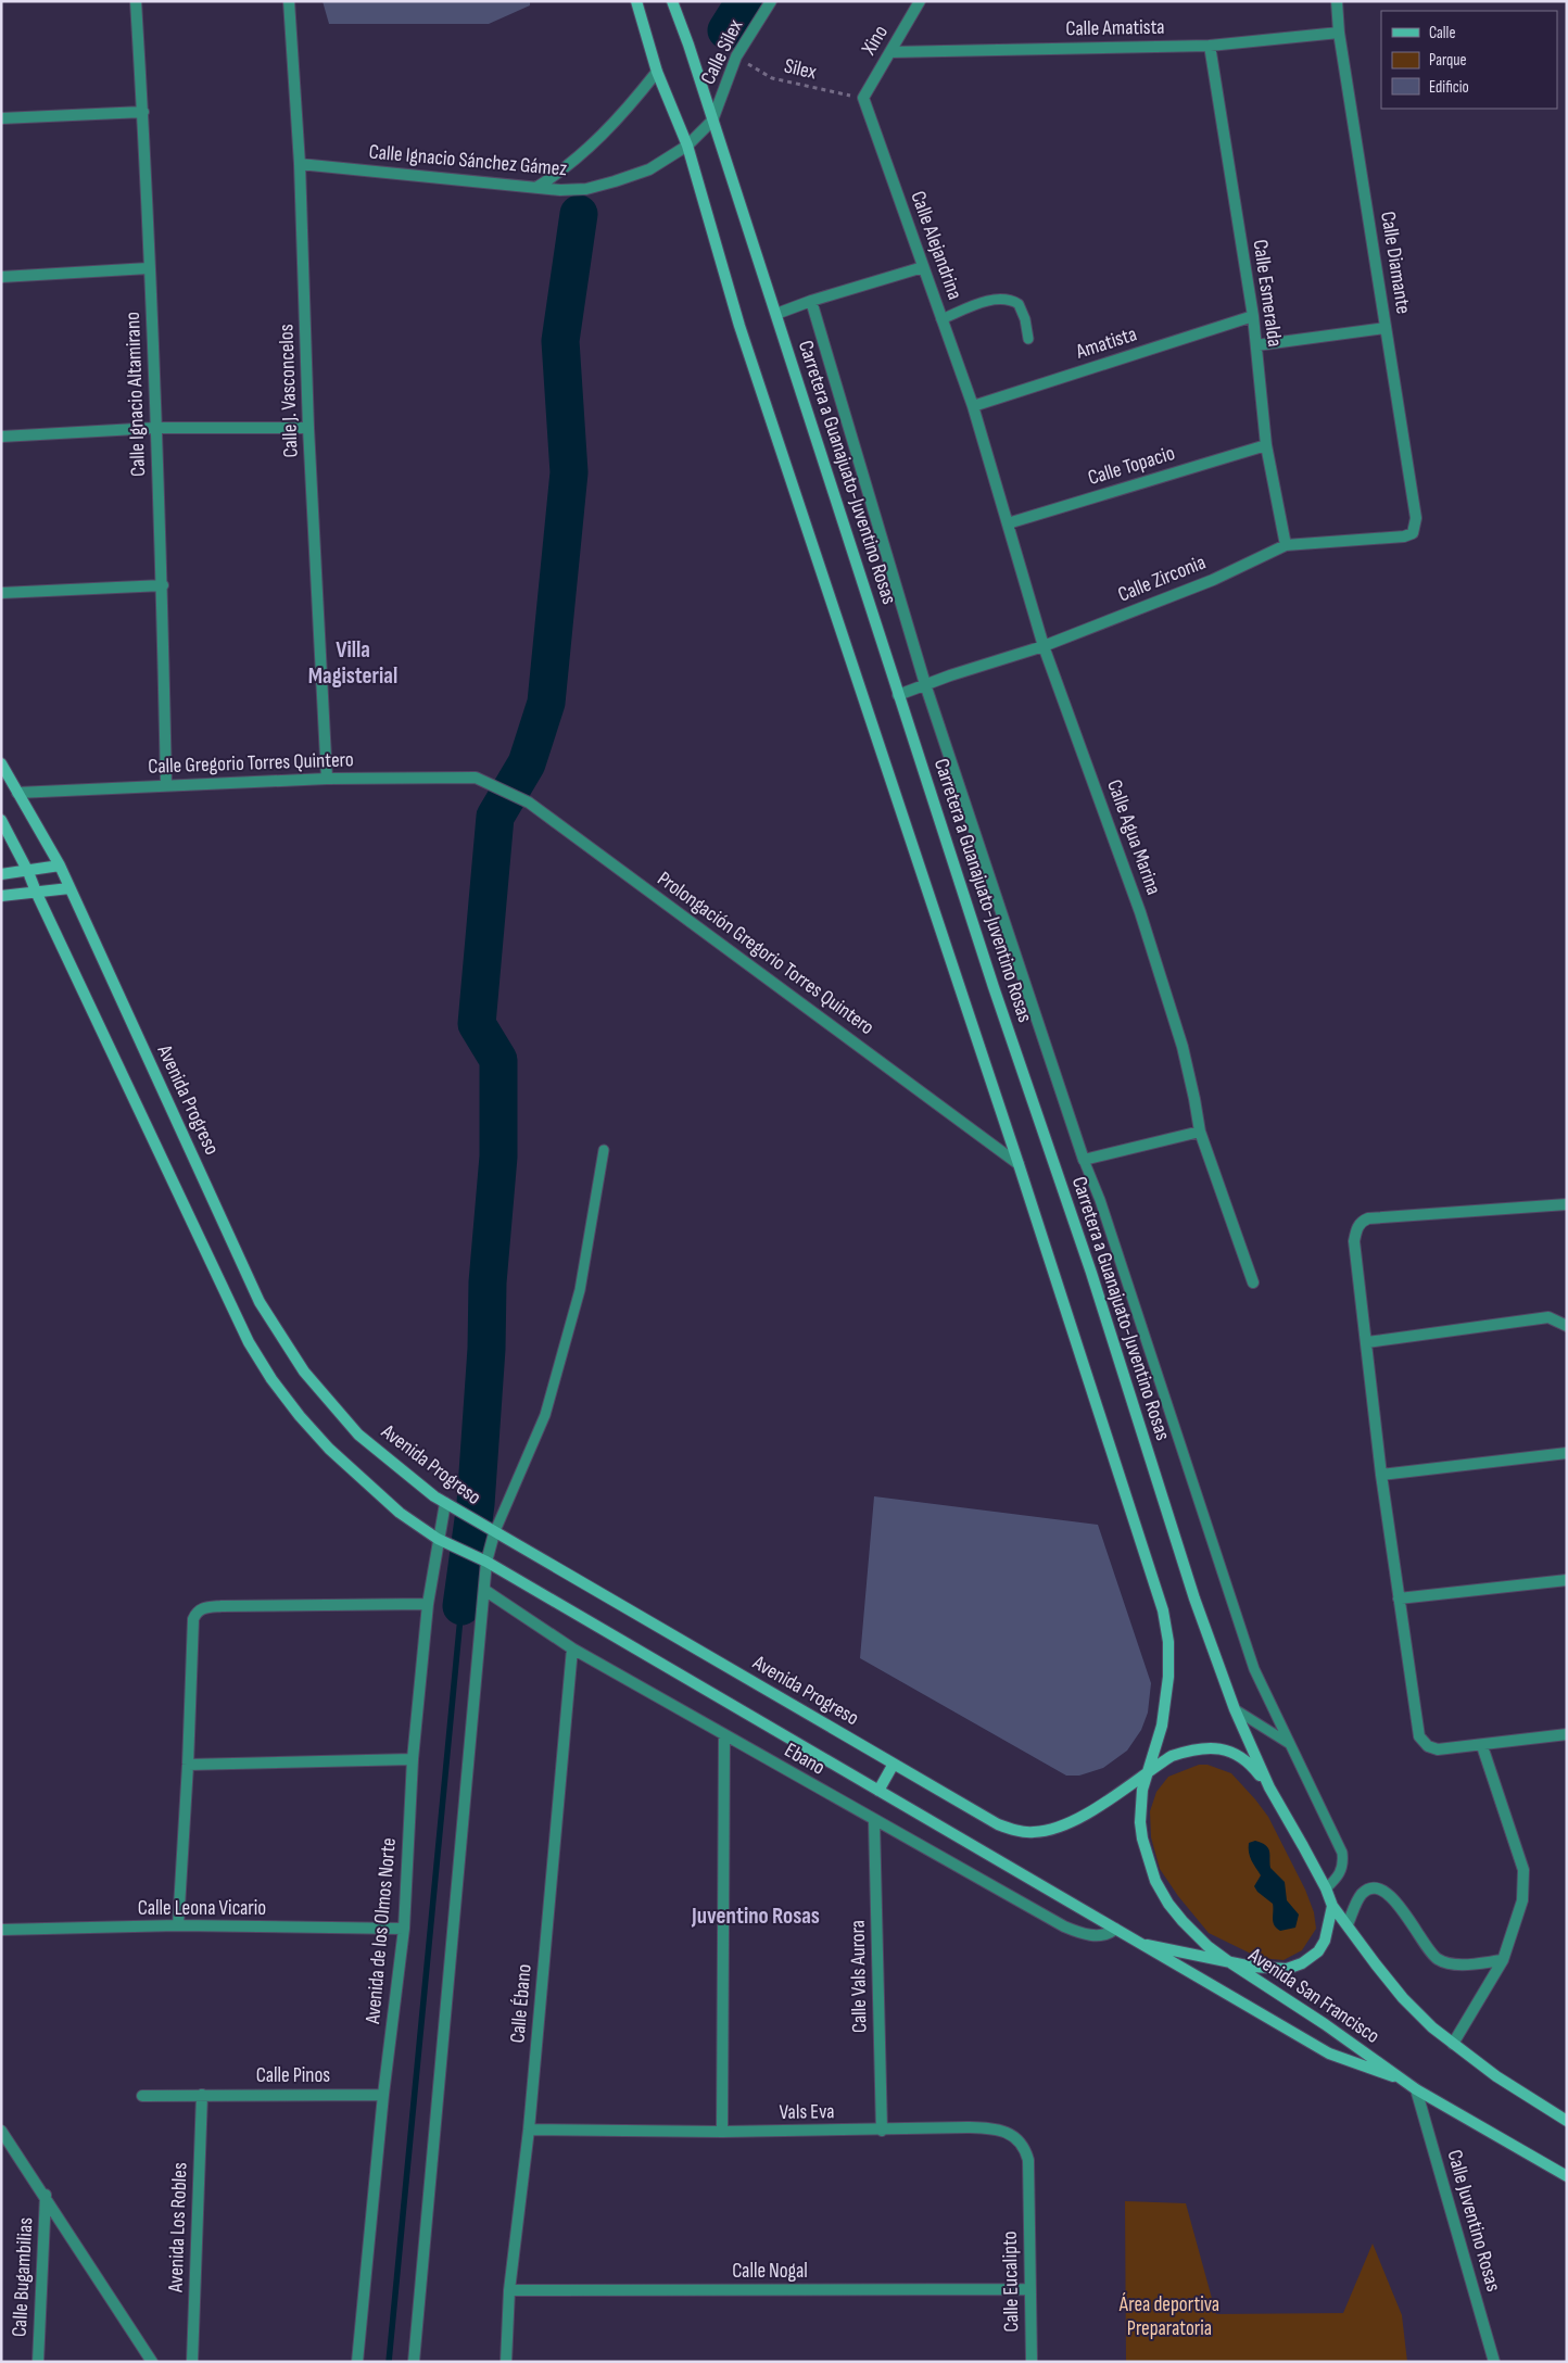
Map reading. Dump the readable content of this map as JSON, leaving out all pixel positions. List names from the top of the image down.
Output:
{
  "streets": {
    "main road": ["Carretera a Guanajuato-Juventino Rosas", "Avenida Progreso", "Avenida San Francisco"],
    "street": [
      "Calle Amatista",
      "Xino",
      "Calle Silex",
      "Calle Ignacio Sánchez Gámez",
      "Calle Alejandrina",
      "Calle Diamante",
      "Calle Esmeralda",
      "Amatista",
      "Calle J. Vasconcelos",
      "Calle Ignacio Altamirano",
      "Calle Topacio",
      "Calle Zirconia",
      "Calle Gregorio Torres Quintero",
      "Calle Agua Marina",
      "Prolongación Gregorio Torres Quintero",
      "Ebano",
      "Calle Leona Vicario",
      "Avenida de los Olmos Norte",
      "Calle Vals Aurora",
      "Calle Ébano",
      "Calle Pinos",
      "Vals Eva",
      "Calle Juventino Rosas",
      "Avenida Los Robles",
      "Calle Nogal",
      "Calle Bugambilias",
      "Calle Eucalipto"
    ],
    "path": ["Silex"]
  },
  "crossings": [
    ["Calle Amatista", "Xino"],
    ["Calle Amatista", "Calle Diamante"],
    ["Calle Amatista", "Calle Esmeralda"],
    ["Xino", "Silex"],
    ["Xino", "Calle Alejandrina"],
    ["Calle Silex", "Silex"],
    ["Calle Silex", "Calle Ignacio Sánchez Gámez"],
    ["Calle Silex", "Carretera a Guanajuato-Juventino Rosas"],
    ["Silex", "Calle Alejandrina"],
    ["Calle Ignacio Sánchez Gámez", "Calle J. Vasconcelos"],
    ["Calle Ignacio Sánchez Gámez", "Carretera a Guanajuato-Juventino Rosas"],
    ["Calle Alejandrina", "Amatista"],
    ["Calle Alejandrina", "Calle Agua Marina"],
    ["Calle Diamante", "Calle Zirconia"],
    ["Calle Esmeralda", "Amatista"],
    ["Calle Esmeralda", "Calle Topacio"],
    ["Calle Esmeralda", "Calle Zirconia"],
    ["Amatista", "Calle Agua Marina"],
    ["Calle J. Vasconcelos", "Calle Gregorio Torres Quintero"],
    ["Calle Ignacio Altamirano", "Calle Gregorio Torres Quintero"],
    ["Calle Topacio", "Calle Agua Marina"],
    ["Carretera a Guanajuato-Juventino Rosas", "Calle Zirconia"],
    ["Carretera a Guanajuato-Juventino Rosas", "Avenida Progreso"],
    ["Calle Zirconia", "Calle Agua Marina"],
    ["Calle Gregorio Torres Quintero", "Prolongación Gregorio Torres Quintero"],
    ["Calle Gregorio Torres Quintero", "Avenida Progreso"],
    ["Avenida Progreso", "Avenida de los Olmos Norte"],
    ["Avenida Progreso", "Avenida San Francisco"],
    ["Ebano", "Calle Vals Aurora"],
    ["Ebano", "Calle Ébano"],
    ["Calle Leona Vicario", "Avenida de los Olmos Norte"],
    ["Avenida de los Olmos Norte", "Calle Pinos"],
    ["Calle Vals Aurora", "Vals Eva"],
    ["Avenida San Francisco", "Calle Juventino Rosas"],
    ["Calle Ébano", "Vals Eva"],
    ["Calle Ébano", "Calle Nogal"],
    ["Calle Pinos", "Avenida Los Robles"],
    ["Vals Eva", "Calle Eucalipto"],
    ["Calle Nogal", "Calle Eucalipto"]
  ],
  "districts": ["Villa Magisterial", "Juventino Rosas"],
  "parks": ["Área deportiva Preparatoria"],
  "legend": ["Calle", "Parque", "Edificio"]
}
